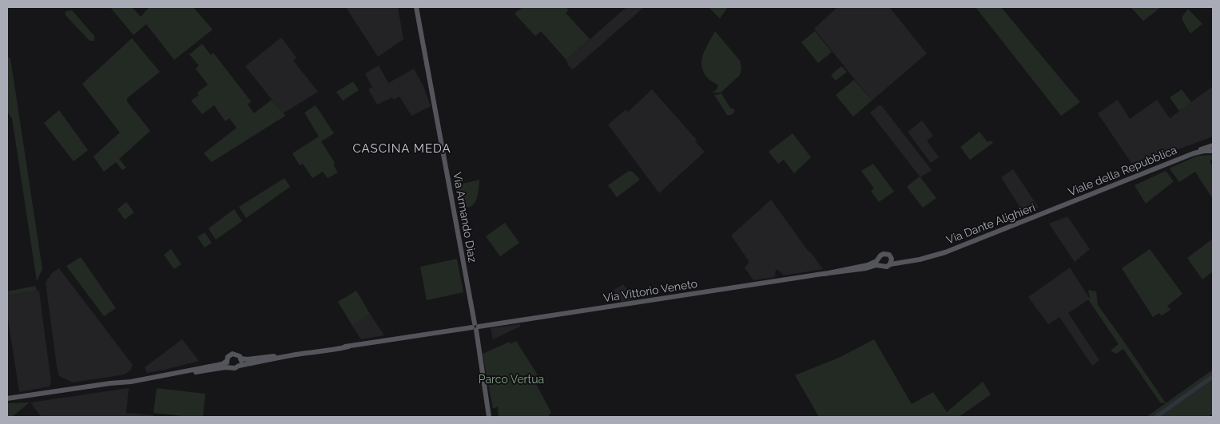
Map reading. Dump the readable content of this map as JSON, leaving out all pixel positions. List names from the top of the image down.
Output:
{
  "streets": {
    "main road": [
      "Viale della Repubblica",
      "Via Armando Diaz",
      "Via Dante Alighieri",
      "Via Vittorio Veneto"
    ]
  },
  "crossings": [
    ["Viale della Repubblica", "Via Dante Alighieri"],
    ["Via Armando Diaz", "Via Vittorio Veneto"],
    ["Via Dante Alighieri", "Via Vittorio Veneto"]
  ],
  "districts": ["CASCINA MEDA"],
  "parks": ["Parco Vertua"]
}
